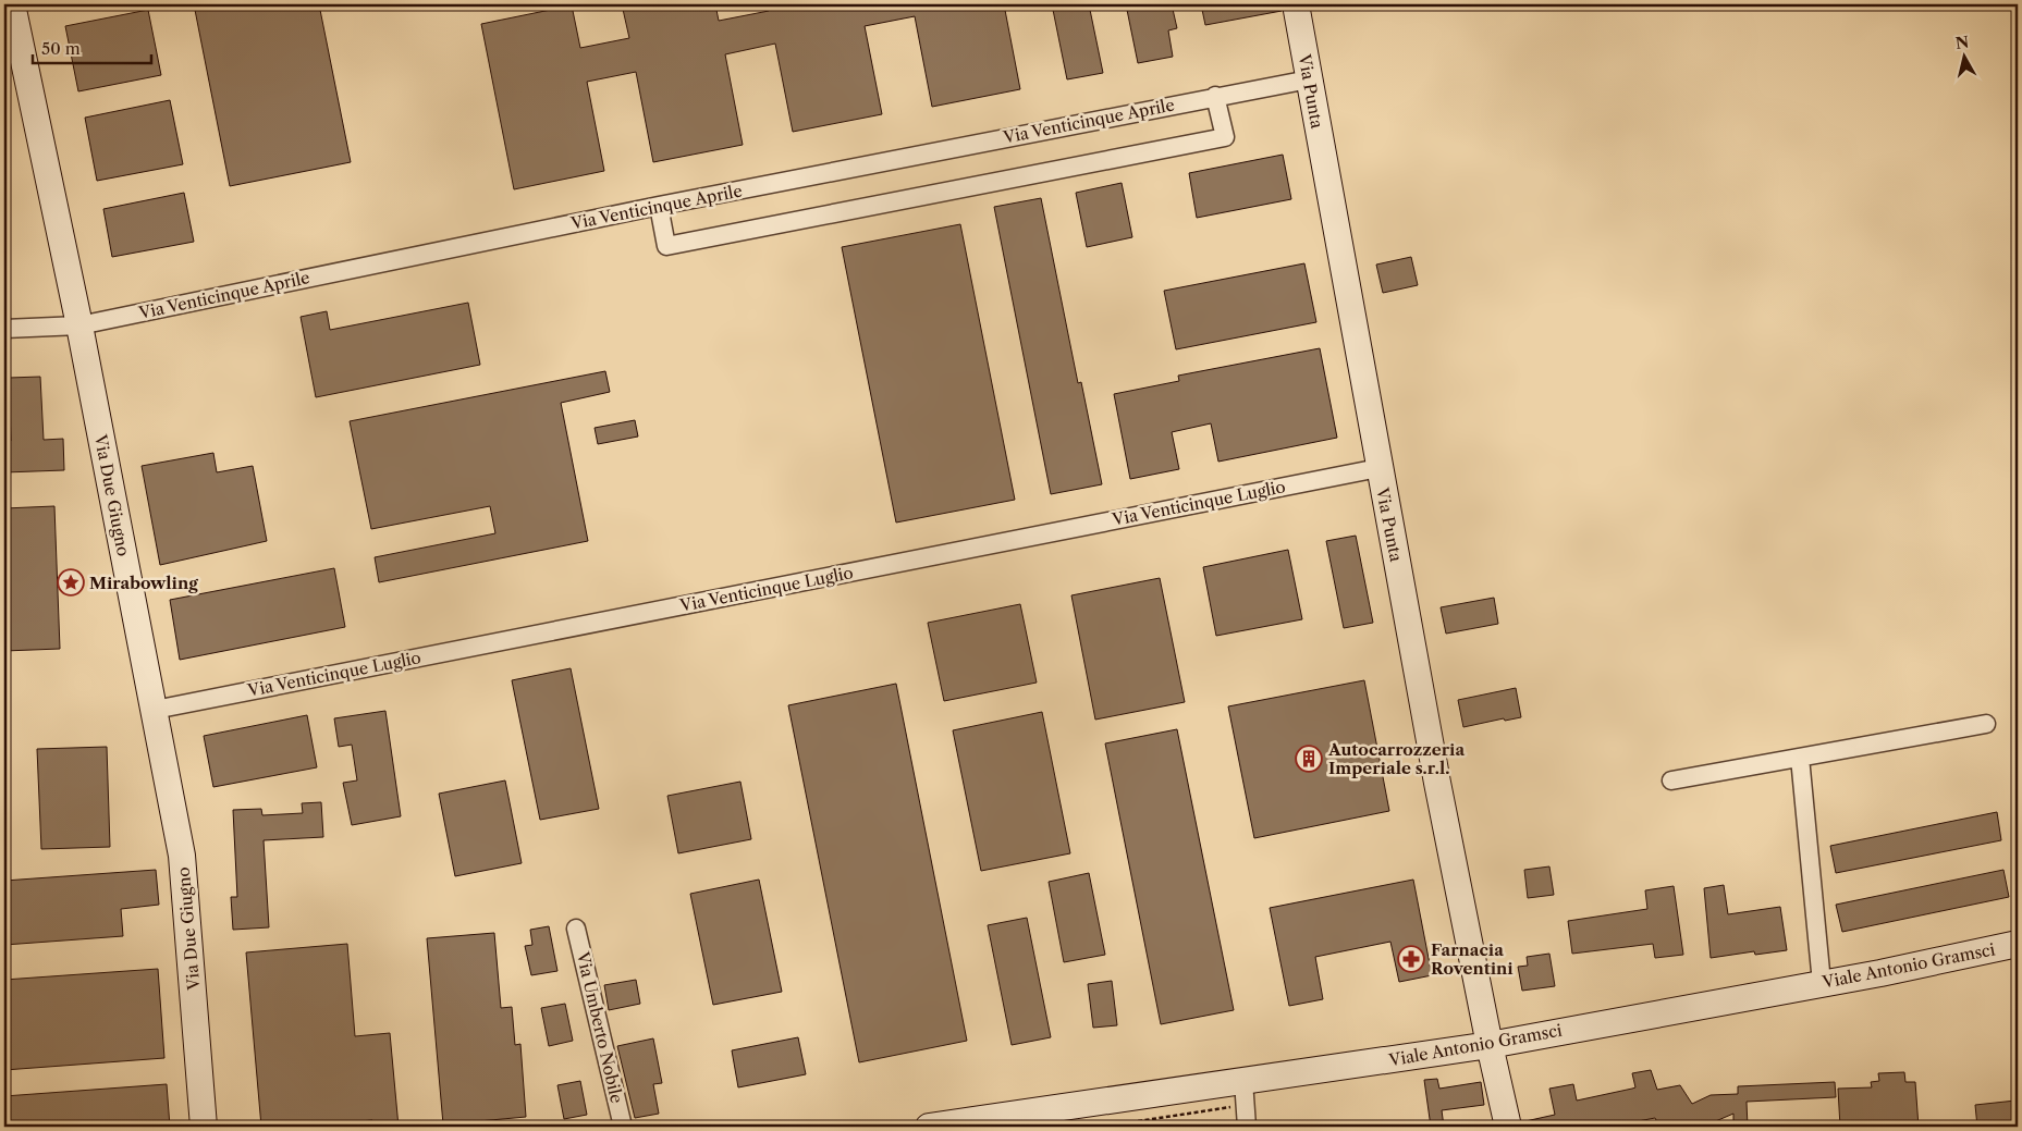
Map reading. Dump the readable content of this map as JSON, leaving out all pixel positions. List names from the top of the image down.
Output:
{
  "streets": {
    "street": [
      "Via Punta",
      "Via Venticinque Aprile",
      "Via Due Giugno",
      "Via Venticinque Luglio",
      "Viale Antonio Gramsci",
      "Via Umberto Nobile"
    ]
  },
  "crossings": [
    ["Via Punta", "Via Venticinque Aprile"],
    ["Via Punta", "Via Venticinque Luglio"],
    ["Via Punta", "Viale Antonio Gramsci"],
    ["Via Venticinque Aprile", "Via Due Giugno"],
    ["Via Due Giugno", "Via Venticinque Luglio"]
  ],
  "places": {
    "place": ["Mirabowling"],
    "building": ["Autocarrozzeria Imperiale s.r.l."],
    "pharmacy": ["Farnacia Roventini"]
  },
  "scale_bar": "50 m",
  "north": "top"
}
